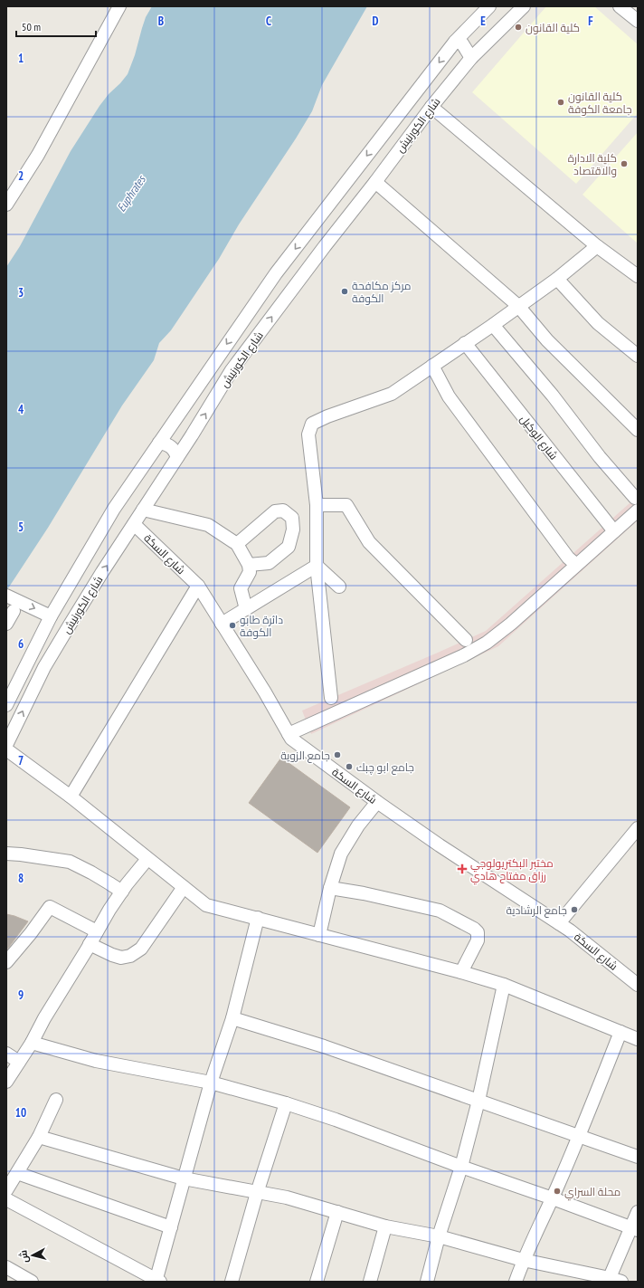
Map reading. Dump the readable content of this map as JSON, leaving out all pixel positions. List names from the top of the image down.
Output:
{
  "streets": {
    "street": ["شارع الكورنيش", "شارع الوكيل", "شارع السكة"]
  },
  "crossings": [
    ["شارع الكورنيش", "شارع السكة"]
  ],
  "water": ["Euphrates"],
  "places": {
    "other": [
      "كلية القانون",
      "كلية القانون جامعة الكوفة",
      "كلية الادارة والاقتصاد",
      "مركز مكافحة الكوفة",
      "دائرة طابو الكوفة",
      "جامع الزوية",
      "جامع ابو چبك",
      "جامع الرشادية",
      "محلة السراي"
    ],
    "health": ["مختبر البكتريولوجي رزاق مفتاح هادي"]
  },
  "scale_bar": "50 m",
  "north": "left",
  "grid": {
    "columns": [
      "B",
      "C",
      "D",
      "E",
      "F"
    ],
    "rows": [
      "1",
      "2",
      "3",
      "4",
      "5",
      "6",
      "7",
      "8",
      "9",
      "10"
    ]
  }
}
